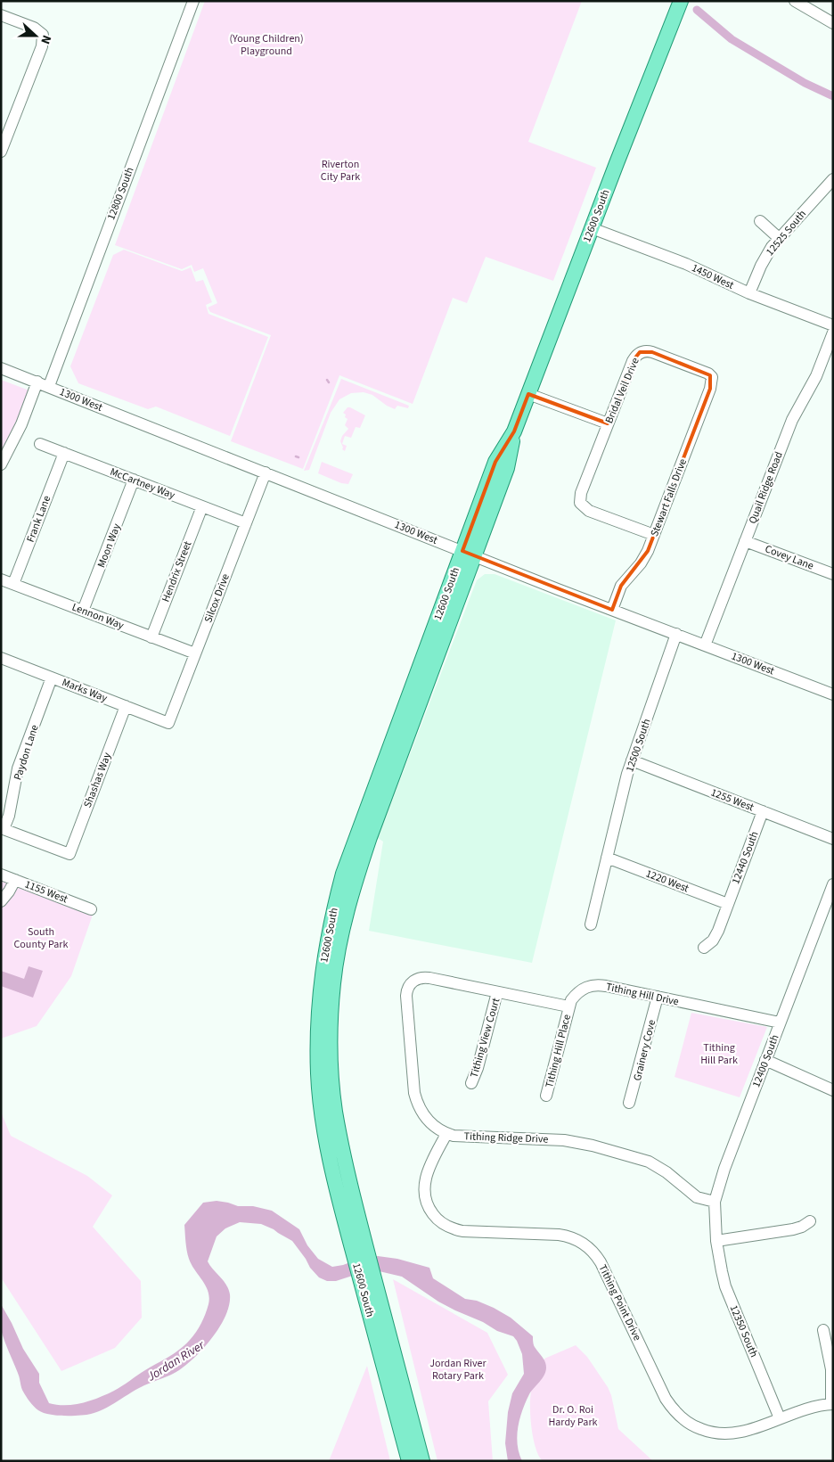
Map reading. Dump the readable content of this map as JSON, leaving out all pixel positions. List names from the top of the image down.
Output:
{
  "streets": {
    "main road": ["12600 South"],
    "street": [
      "12800 South",
      "12525 South",
      "1450 West",
      "Bridal Veil Drive",
      "1300 West",
      "McCartney Way",
      "Quail Ridge Road",
      "Stewart Falls Drive",
      "Frank Lane",
      "Moon Way",
      "Covey Lane",
      "Hendrix Street",
      "Silcox Drive",
      "Lennon Way",
      "Marks Way",
      "12500 South",
      "Paydon Lane",
      "Shashas Way",
      "1255 West",
      "12440 South",
      "1220 West",
      "1155 West",
      "Tithing Hill Drive",
      "Tithing View Court",
      "Grainery Cove",
      "Tithing Hill Place",
      "12400 South",
      "Tithing Ridge Drive",
      "Tithing Point Drive",
      "12350 South"
    ]
  },
  "crossings": [
    ["12800 South", "1300 West"],
    ["12600 South", "1450 West"],
    ["12600 South", "1300 West"],
    ["12525 South", "1450 West"],
    ["Bridal Veil Drive", "Stewart Falls Drive"],
    ["1300 West", "Quail Ridge Road"],
    ["1300 West", "Stewart Falls Drive"],
    ["1300 West", "Silcox Drive"],
    ["1300 West", "12500 South"],
    ["McCartney Way", "Frank Lane"],
    ["McCartney Way", "Moon Way"],
    ["McCartney Way", "Hendrix Street"],
    ["McCartney Way", "Silcox Drive"],
    ["Quail Ridge Road", "Covey Lane"],
    ["Frank Lane", "Lennon Way"],
    ["Moon Way", "Lennon Way"],
    ["Hendrix Street", "Lennon Way"],
    ["Silcox Drive", "Lennon Way"],
    ["Silcox Drive", "Marks Way"],
    ["Marks Way", "Paydon Lane"],
    ["Marks Way", "Shashas Way"],
    ["12500 South", "1255 West"],
    ["12500 South", "1220 West"],
    ["Paydon Lane", "Shashas Way"],
    ["1255 West", "12440 South"],
    ["12440 South", "1220 West"],
    ["Tithing Hill Drive", "Grainery Cove"],
    ["Tithing Hill Drive", "Tithing Hill Place"],
    ["Tithing Hill Drive", "12400 South"],
    ["Tithing View Court", "Tithing Ridge Drive"],
    ["12400 South", "Tithing Ridge Drive"],
    ["12400 South", "12350 South"],
    ["Tithing Ridge Drive", "Tithing Point Drive"],
    ["Tithing Point Drive", "12350 South"]
  ],
  "water": ["Jordan River"],
  "parks": [
    "(Young Children) Playground",
    "Riverton City Park",
    "South County Park",
    "Tithing Hill Park",
    "Jordan River Rotary Park",
    "Dr. O. Roi Hardy Park"
  ],
  "north": "right"
}
